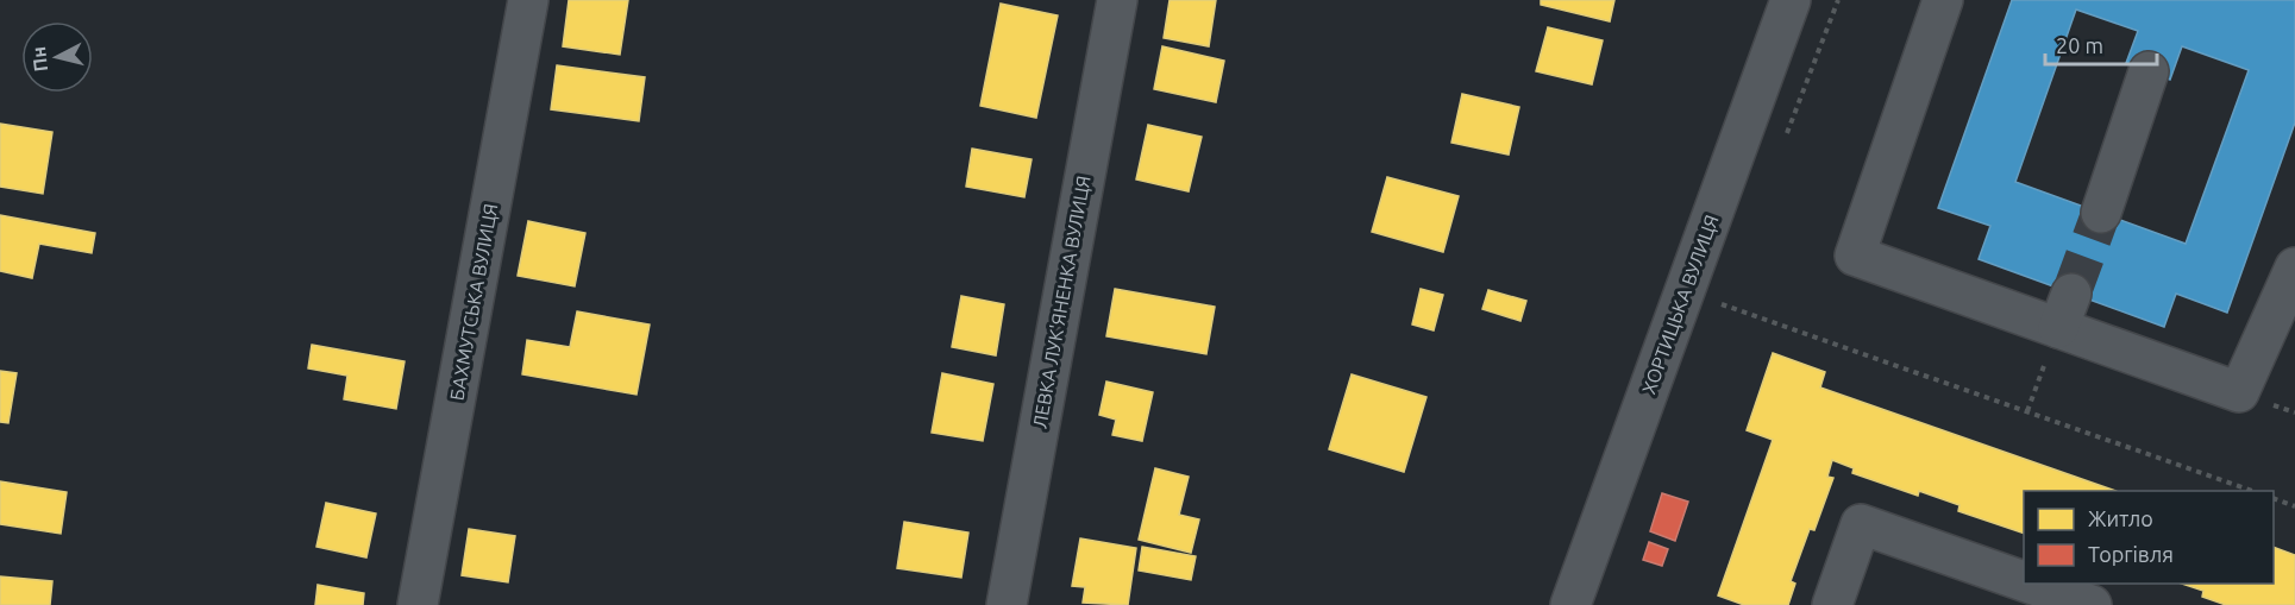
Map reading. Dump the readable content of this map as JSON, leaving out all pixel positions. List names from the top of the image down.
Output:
{
  "streets": {
    "street": ["БАХМУТСЬКА ВУЛИЦЯ", "ЛЕВКА ЛУК'ЯНЕНКА ВУЛИЦЯ", "ХОРТИЦЬКА ВУЛИЦЯ"]
  },
  "legend": ["Житло", "Торгівля"],
  "scale_bar": "20 m",
  "north": "left"
}
